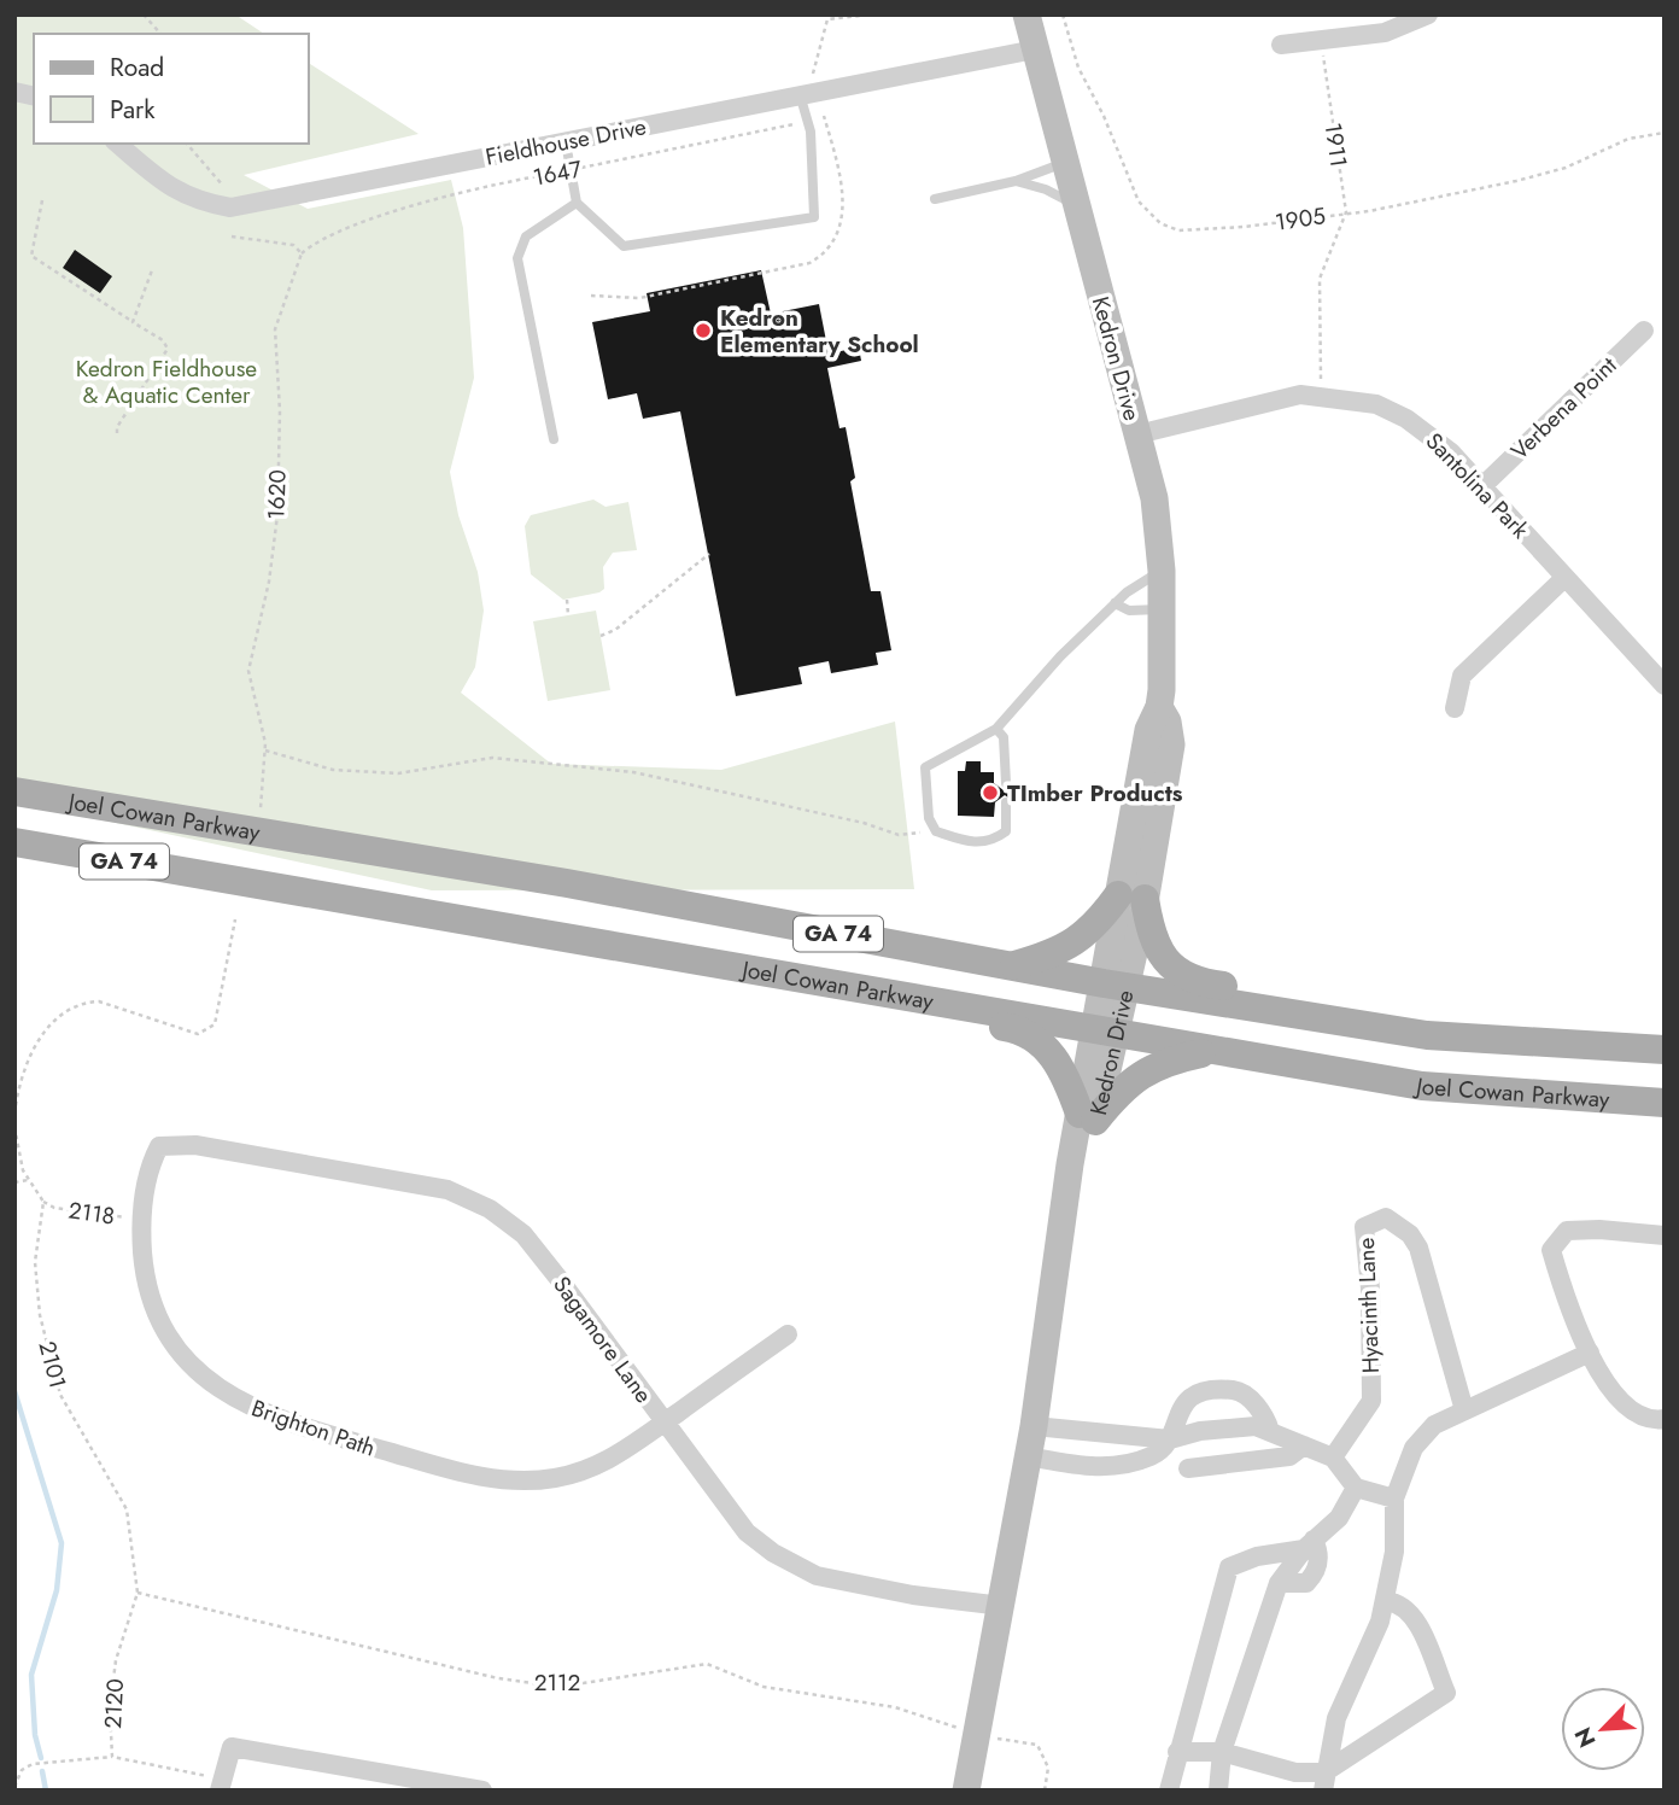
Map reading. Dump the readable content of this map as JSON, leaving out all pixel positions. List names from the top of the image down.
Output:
{
  "streets": {
    "main road": ["Joel Cowan Parkway", "GA 74"],
    "street": [
      "Fieldhouse Drive",
      "Kedron Drive",
      "Verbena Point",
      "Santolina Park",
      "Hyacinth Lane",
      "Sagamore Lane",
      "Brighton Path"
    ],
    "path": [
      "1911",
      "1647",
      "1905",
      "1620",
      "2118",
      "2101",
      "2112",
      "2120"
    ]
  },
  "crossings": [
    ["Fieldhouse Drive", "Kedron Drive"],
    ["1911", "1905"],
    ["1911", "Santolina Park"],
    ["1647", "1620"],
    ["Kedron Drive", "Santolina Park"],
    ["Kedron Drive", "Joel Cowan Parkway"],
    ["Kedron Drive", "Sagamore Lane"],
    ["Kedron Drive", "2112"],
    ["Verbena Point", "Santolina Park"],
    ["2118", "2101"],
    ["2118", "Brighton Path"],
    ["Sagamore Lane", "Brighton Path"],
    ["2101", "2112"],
    ["2101", "2120"],
    ["2112", "2120"]
  ],
  "parks": ["Kedron Fieldhouse & Aquatic Center"],
  "places": ["Kedron Elementary School", "TImber Products"],
  "legend": ["Road", "Park"],
  "north": "bottom left"
}
